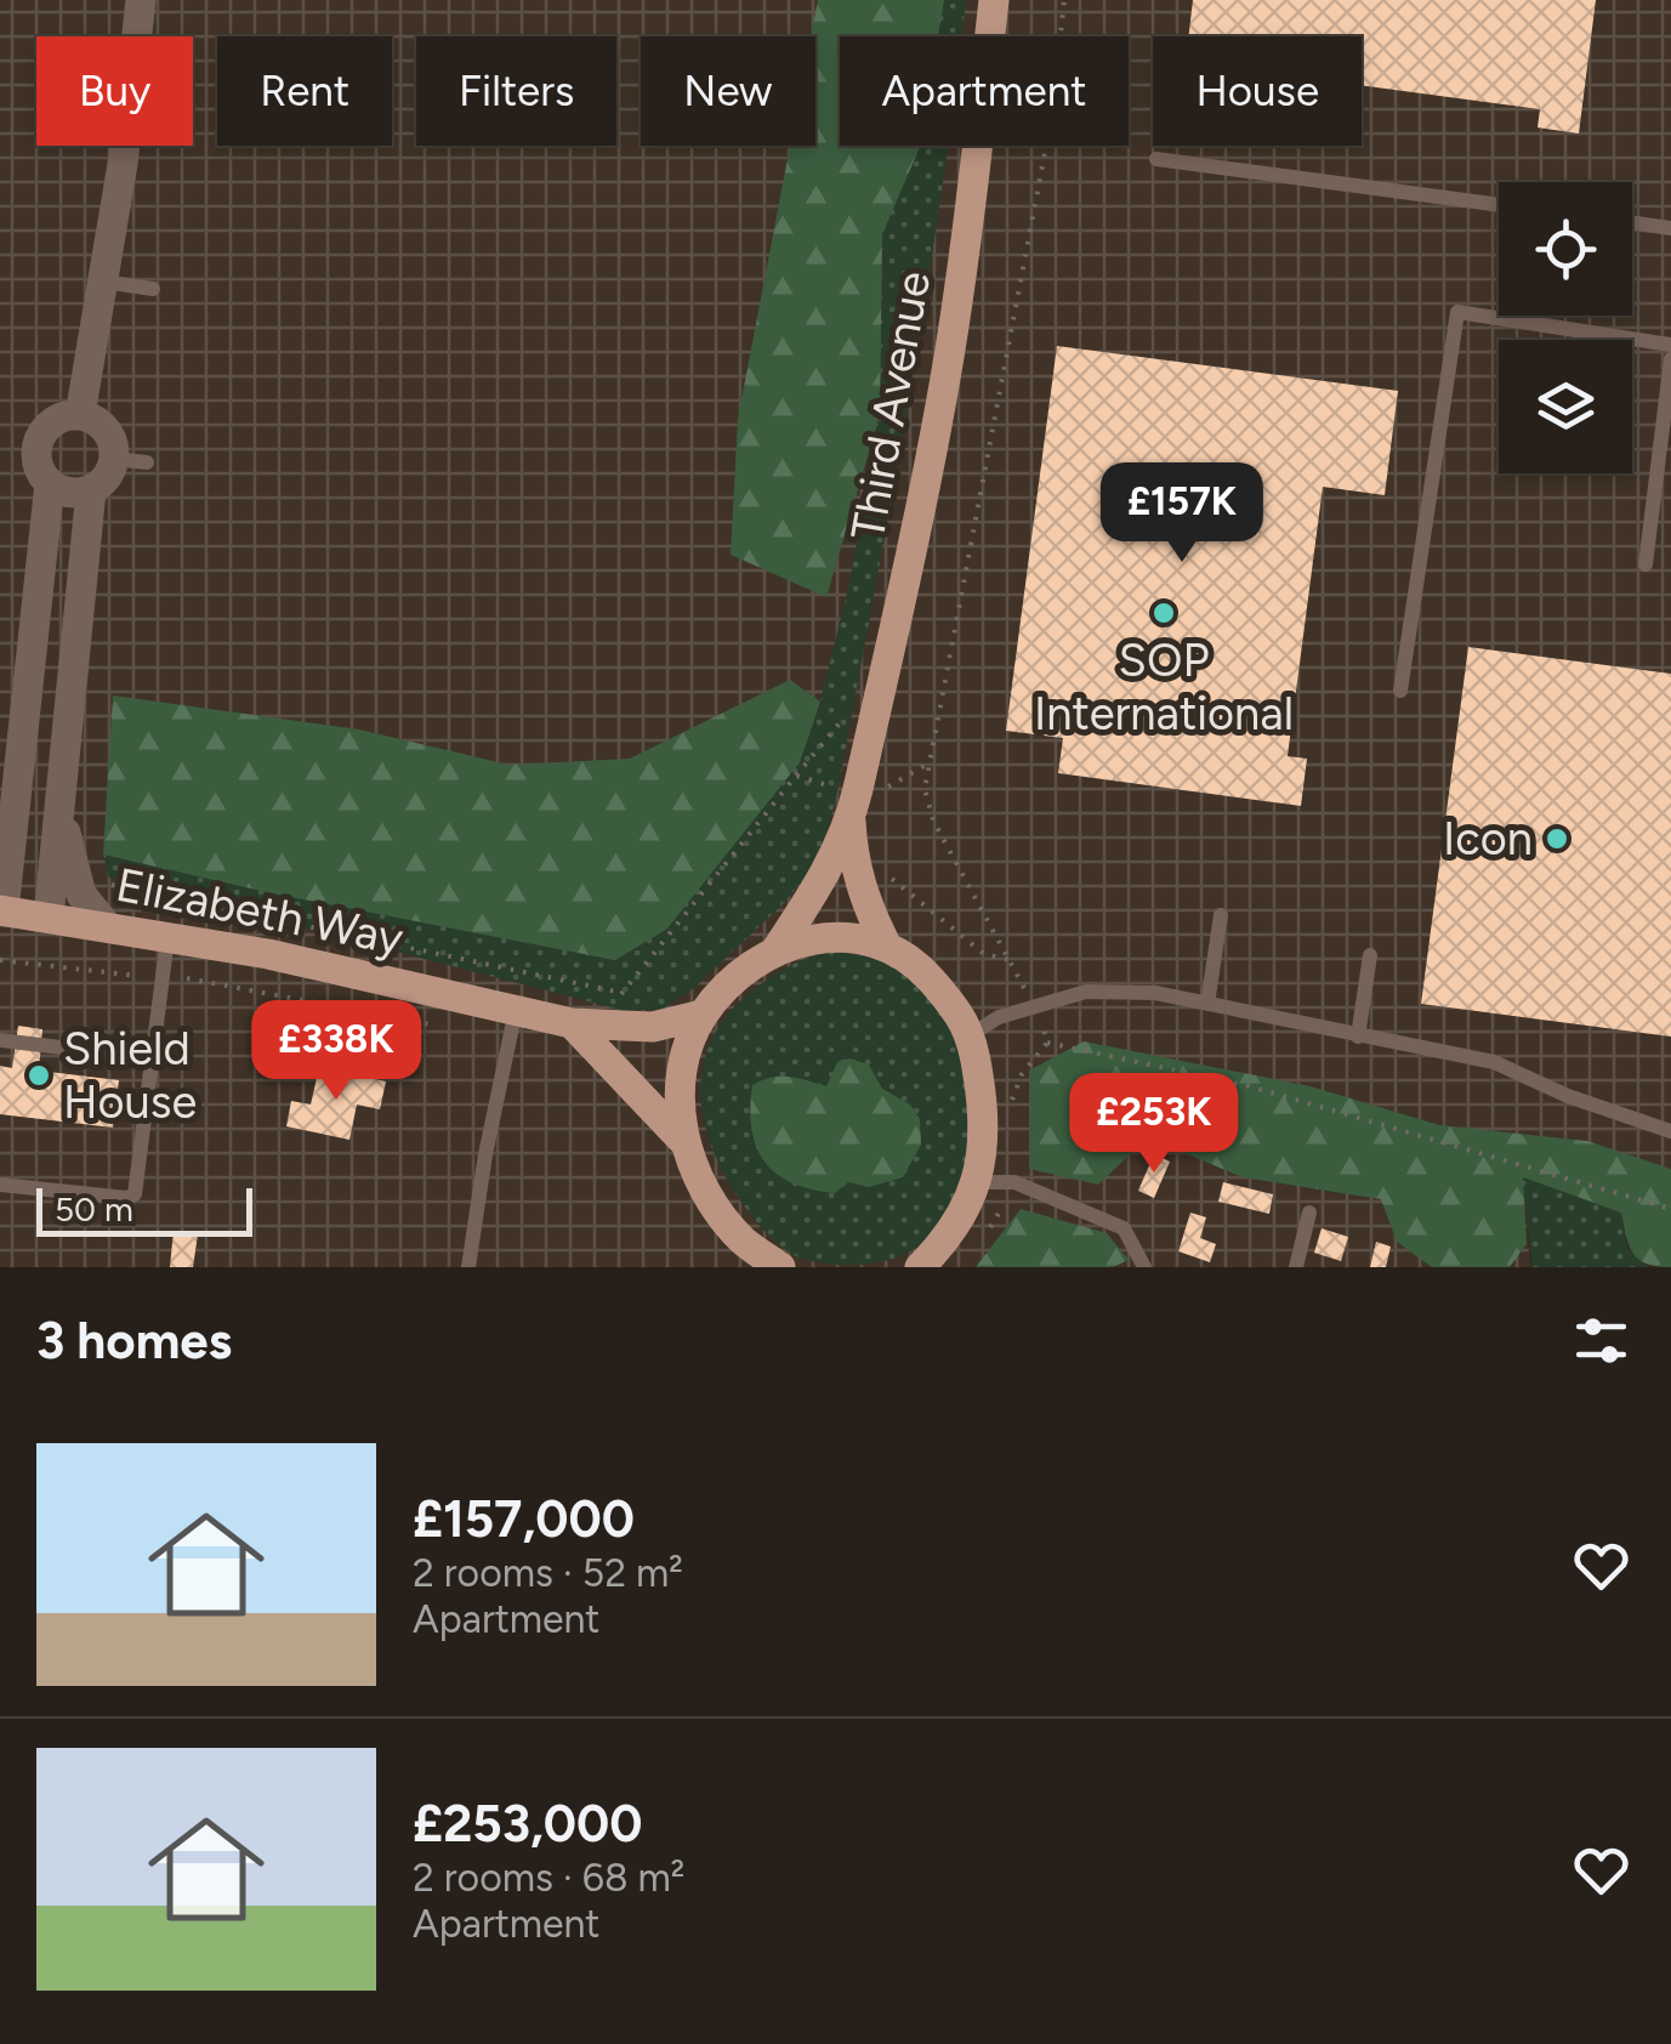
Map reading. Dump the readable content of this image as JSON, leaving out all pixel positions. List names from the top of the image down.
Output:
{
  "streets": {
    "main road": ["Third Avenue", "Elizabeth Way"]
  },
  "places": ["SOP International", "Icon", "Shield House"],
  "scale_bar": "50 m",
  "page": {
    "chip": [
      "Buy",
      "Rent",
      "Filters",
      "New",
      "Apartment",
      "House"
    ],
    "price": ["£157K", "£338K", "£253K"],
    "scale": "50 m",
    "heading": "3 homes",
    "list": [
      {
        "name": "£157,000",
        "note": "2 rooms · 52 m² · Apartment"
      },
      {
        "name": "£253,000",
        "note": "2 rooms · 68 m² · Apartment"
      }
    ]
  }
}
